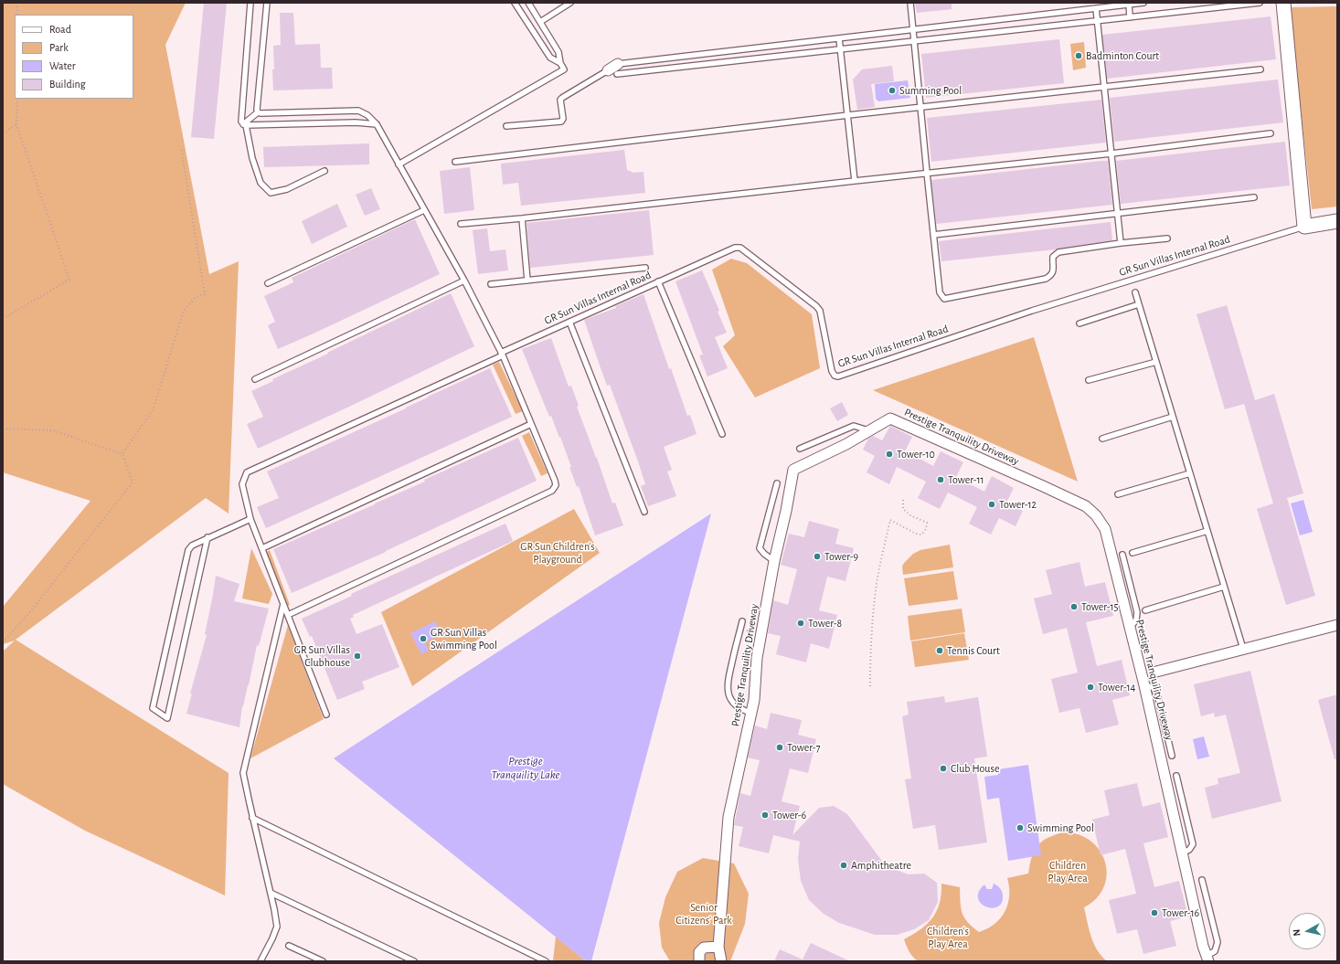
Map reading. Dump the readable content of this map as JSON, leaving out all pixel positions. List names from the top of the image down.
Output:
{
  "streets": {
    "street": ["Prestige Tranquility Driveway"],
    "lane": ["GR Sun Villas Internal Road"]
  },
  "water": ["Prestige Tranquility Lake"],
  "parks": [
    "GR Sun Children's Playground",
    "Children Play Area",
    "Senior Citizens' Park",
    "Children's Play Area"
  ],
  "places": [
    "Badminton Court",
    "Summing Pool",
    "Tower-10",
    "Tower-11",
    "Tower-12",
    "Tower-9",
    "Tower-15",
    "Tower-8",
    "GR Sun Villas Swimming Pool",
    "Tennis Court",
    "GR Sun Villas Clubhouse",
    "Tower-14",
    "Tower-7",
    "Club House",
    "Tower-6",
    "Swimming Pool",
    "Amphitheatre",
    "Tower-16"
  ],
  "legend": [
    "Road",
    "Park",
    "Water",
    "Building"
  ],
  "north": "left"
}
